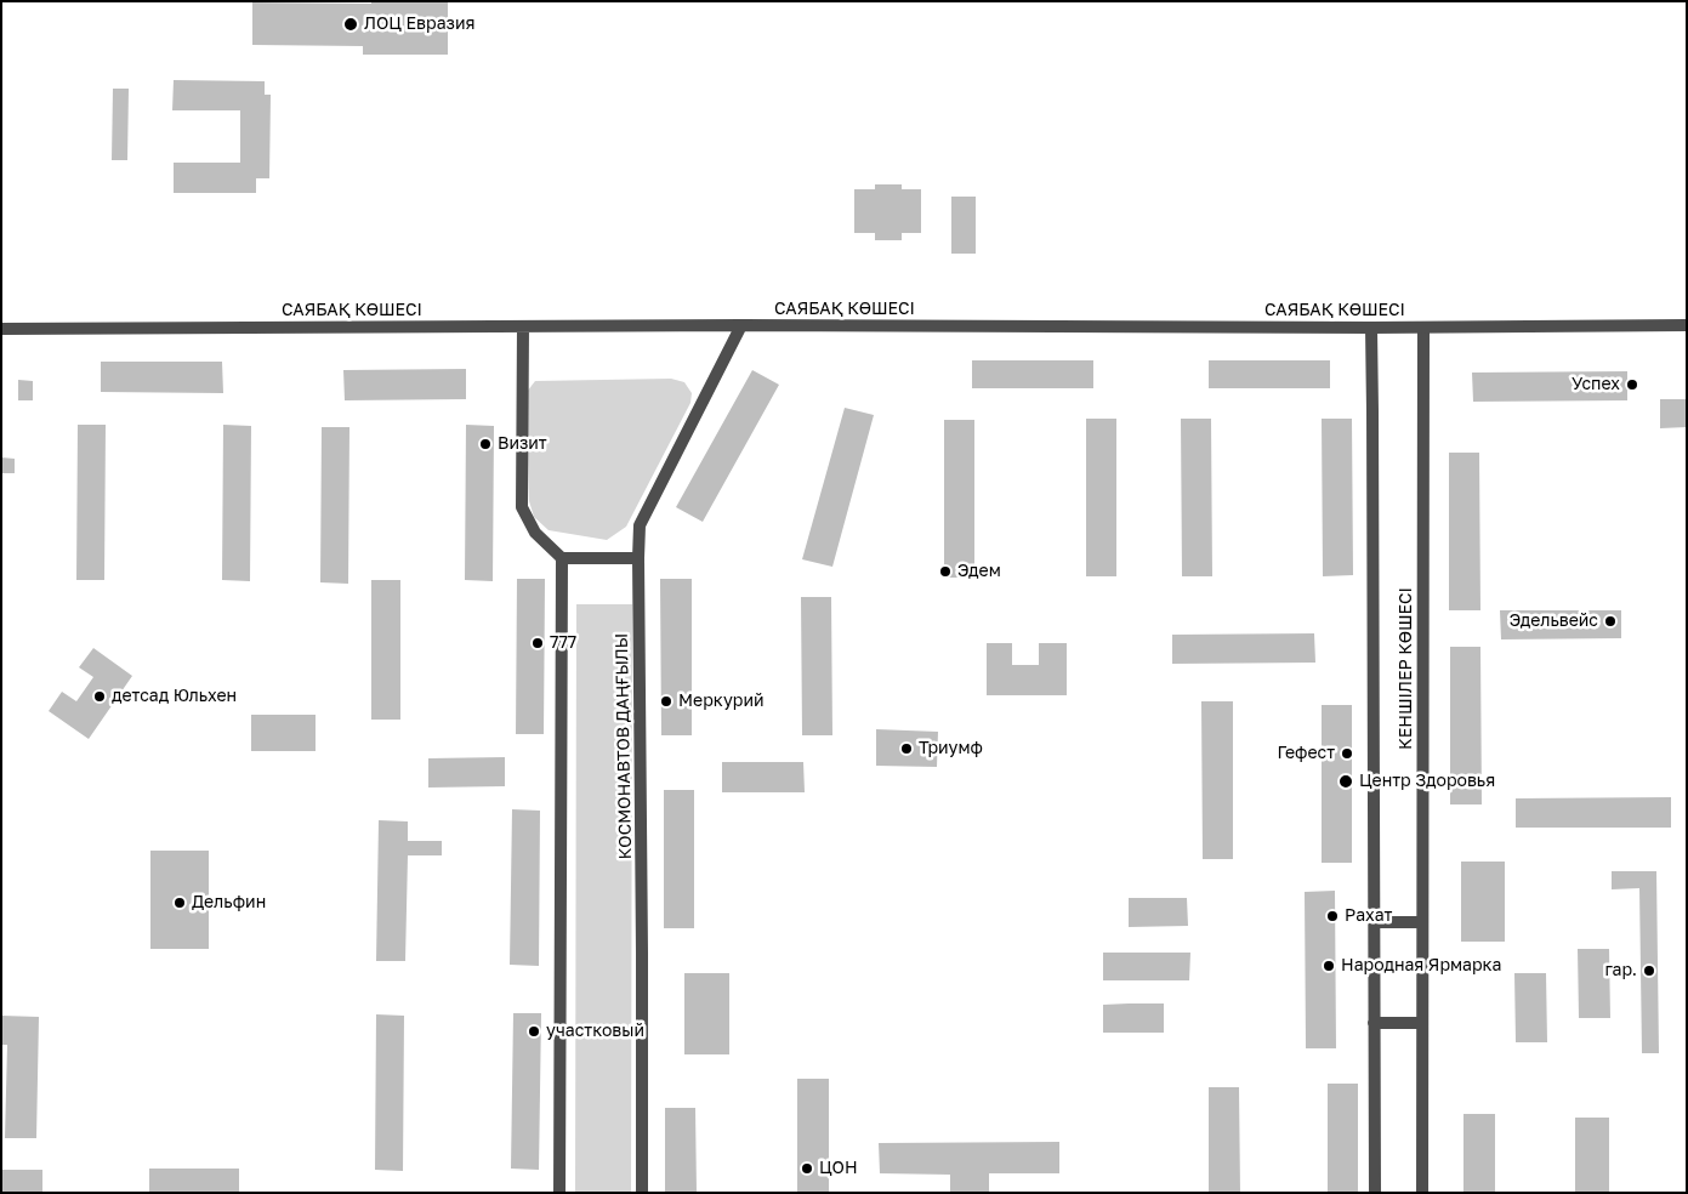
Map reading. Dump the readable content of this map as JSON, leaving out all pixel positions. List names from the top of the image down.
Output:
{
  "streets": {
    "street": ["САЯБАҚ КӨШЕСІ", "КЕНШІЛЕР КӨШЕСІ", "КОСМОНАВТОВ ДАҢҒЫЛЫ"]
  },
  "crossings": [
    ["САЯБАҚ КӨШЕСІ", "КЕНШІЛЕР КӨШЕСІ"],
    ["САЯБАҚ КӨШЕСІ", "КОСМОНАВТОВ ДАҢҒЫЛЫ"]
  ],
  "places": [
    "ЛОЦ Евразия",
    "Успех",
    "Визит",
    "Эдем",
    "Эдельвейс",
    "777",
    "детсад Юльхен",
    "Меркурий",
    "Триумф",
    "Гефест",
    "Центр Здоровья",
    "Дельфин",
    "Рахат",
    "Народная Ярмарка",
    "гар.",
    "участковый",
    "ЦОН"
  ]
}
